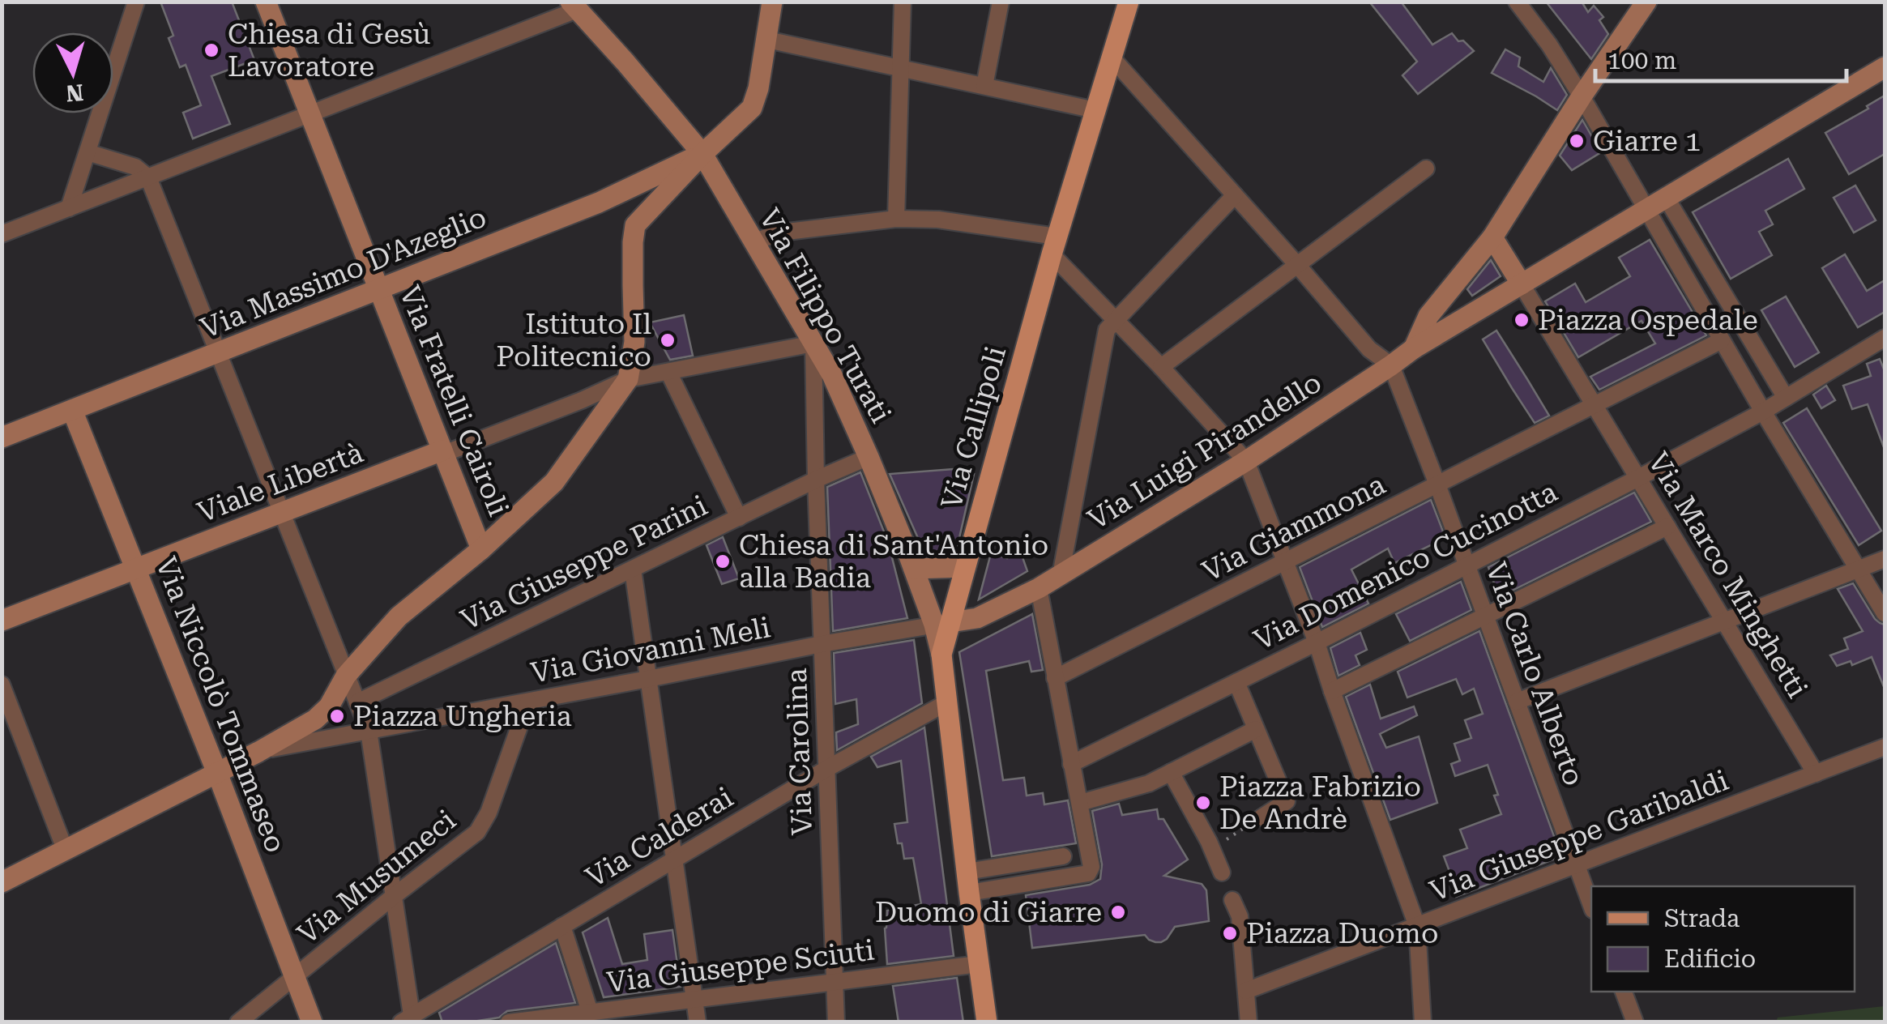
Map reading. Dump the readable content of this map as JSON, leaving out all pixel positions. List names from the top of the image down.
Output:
{
  "streets": {
    "main road": ["Via Callipoli"],
    "street": [
      "Via Massimo D'Azeglio",
      "Via Filippo Turati",
      "Via Fratelli Cairoli",
      "Via Luigi Pirandello",
      "Viale Libertà",
      "Via Giammona",
      "Via Giuseppe Parini",
      "Via Domenico Cucinotta",
      "Via Marco Minghetti",
      "Via Giovanni Meli",
      "Via Carlo Alberto",
      "Via Niccolò Tommaseo",
      "Via Carolina",
      "Via Giuseppe Garibaldi",
      "Via Calderai",
      "Via Musumeci",
      "Via Giuseppe Sciuti"
    ]
  },
  "crossings": [
    ["Via Massimo D'Azeglio", "Via Filippo Turati"],
    ["Via Massimo D'Azeglio", "Via Fratelli Cairoli"],
    ["Via Massimo D'Azeglio", "Via Niccolò Tommaseo"],
    ["Via Filippo Turati", "Via Callipoli"],
    ["Via Filippo Turati", "Via Luigi Pirandello"],
    ["Via Filippo Turati", "Viale Libertà"],
    ["Via Filippo Turati", "Via Giuseppe Parini"],
    ["Via Filippo Turati", "Via Giovanni Meli"],
    ["Via Filippo Turati", "Via Carolina"],
    ["Via Fratelli Cairoli", "Viale Libertà"],
    ["Via Callipoli", "Via Luigi Pirandello"],
    ["Via Callipoli", "Via Giovanni Meli"],
    ["Via Callipoli", "Via Calderai"],
    ["Via Callipoli", "Via Giuseppe Sciuti"],
    ["Via Luigi Pirandello", "Via Marco Minghetti"],
    ["Via Luigi Pirandello", "Via Giovanni Meli"],
    ["Via Luigi Pirandello", "Via Carlo Alberto"],
    ["Viale Libertà", "Via Niccolò Tommaseo"],
    ["Viale Libertà", "Via Carolina"],
    ["Via Giammona", "Via Marco Minghetti"],
    ["Via Giammona", "Via Carlo Alberto"],
    ["Via Giuseppe Parini", "Via Carolina"],
    ["Via Domenico Cucinotta", "Via Marco Minghetti"],
    ["Via Domenico Cucinotta", "Via Carlo Alberto"],
    ["Via Marco Minghetti", "Via Giuseppe Garibaldi"],
    ["Via Giovanni Meli", "Via Carolina"],
    ["Via Giovanni Meli", "Via Musumeci"],
    ["Via Carlo Alberto", "Via Giuseppe Garibaldi"],
    ["Via Niccolò Tommaseo", "Via Musumeci"],
    ["Via Carolina", "Via Calderai"],
    ["Via Carolina", "Via Giuseppe Sciuti"]
  ],
  "places": [
    "Chiesa di Gesù Lavoratore",
    "Giarre 1",
    "Piazza Ospedale",
    "Istituto Il Politecnico",
    "Chiesa di Sant'Antonio alla Badia",
    "Piazza Ungheria",
    "Piazza Fabrizio De Andrè",
    "Duomo di Giarre",
    "Piazza Duomo"
  ],
  "legend": ["Strada", "Edificio"],
  "scale_bar": "100 m",
  "north": "bottom"
}
